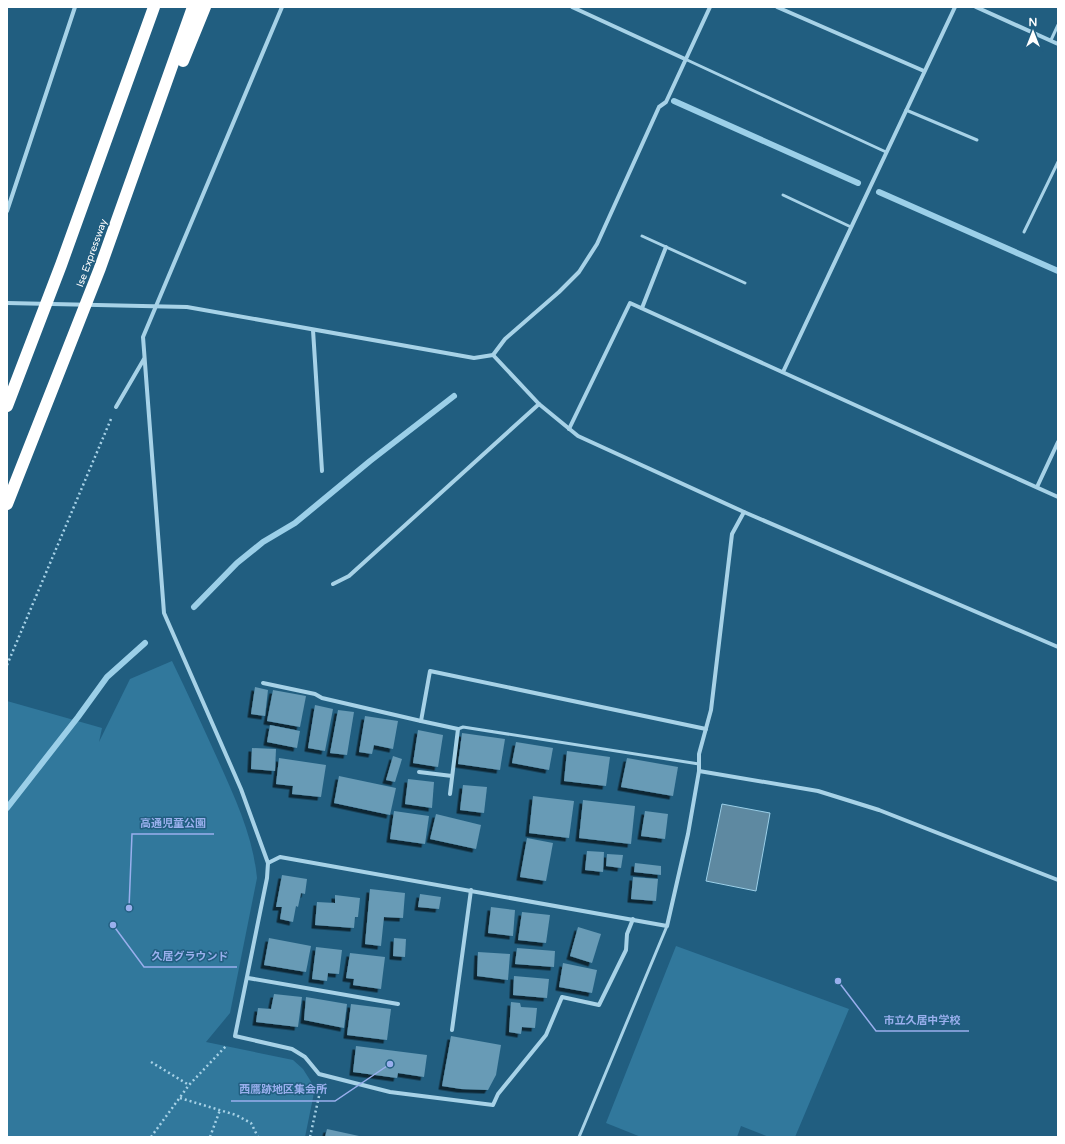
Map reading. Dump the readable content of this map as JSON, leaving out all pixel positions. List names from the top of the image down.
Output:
{
  "streets": {
    "highway": ["Ise Expressway"]
  },
  "places": [
    "高通児童公園",
    "久居グラウンド",
    "市立久居中学校",
    "西鷹跡地区集会所"
  ],
  "north": "top"
}
